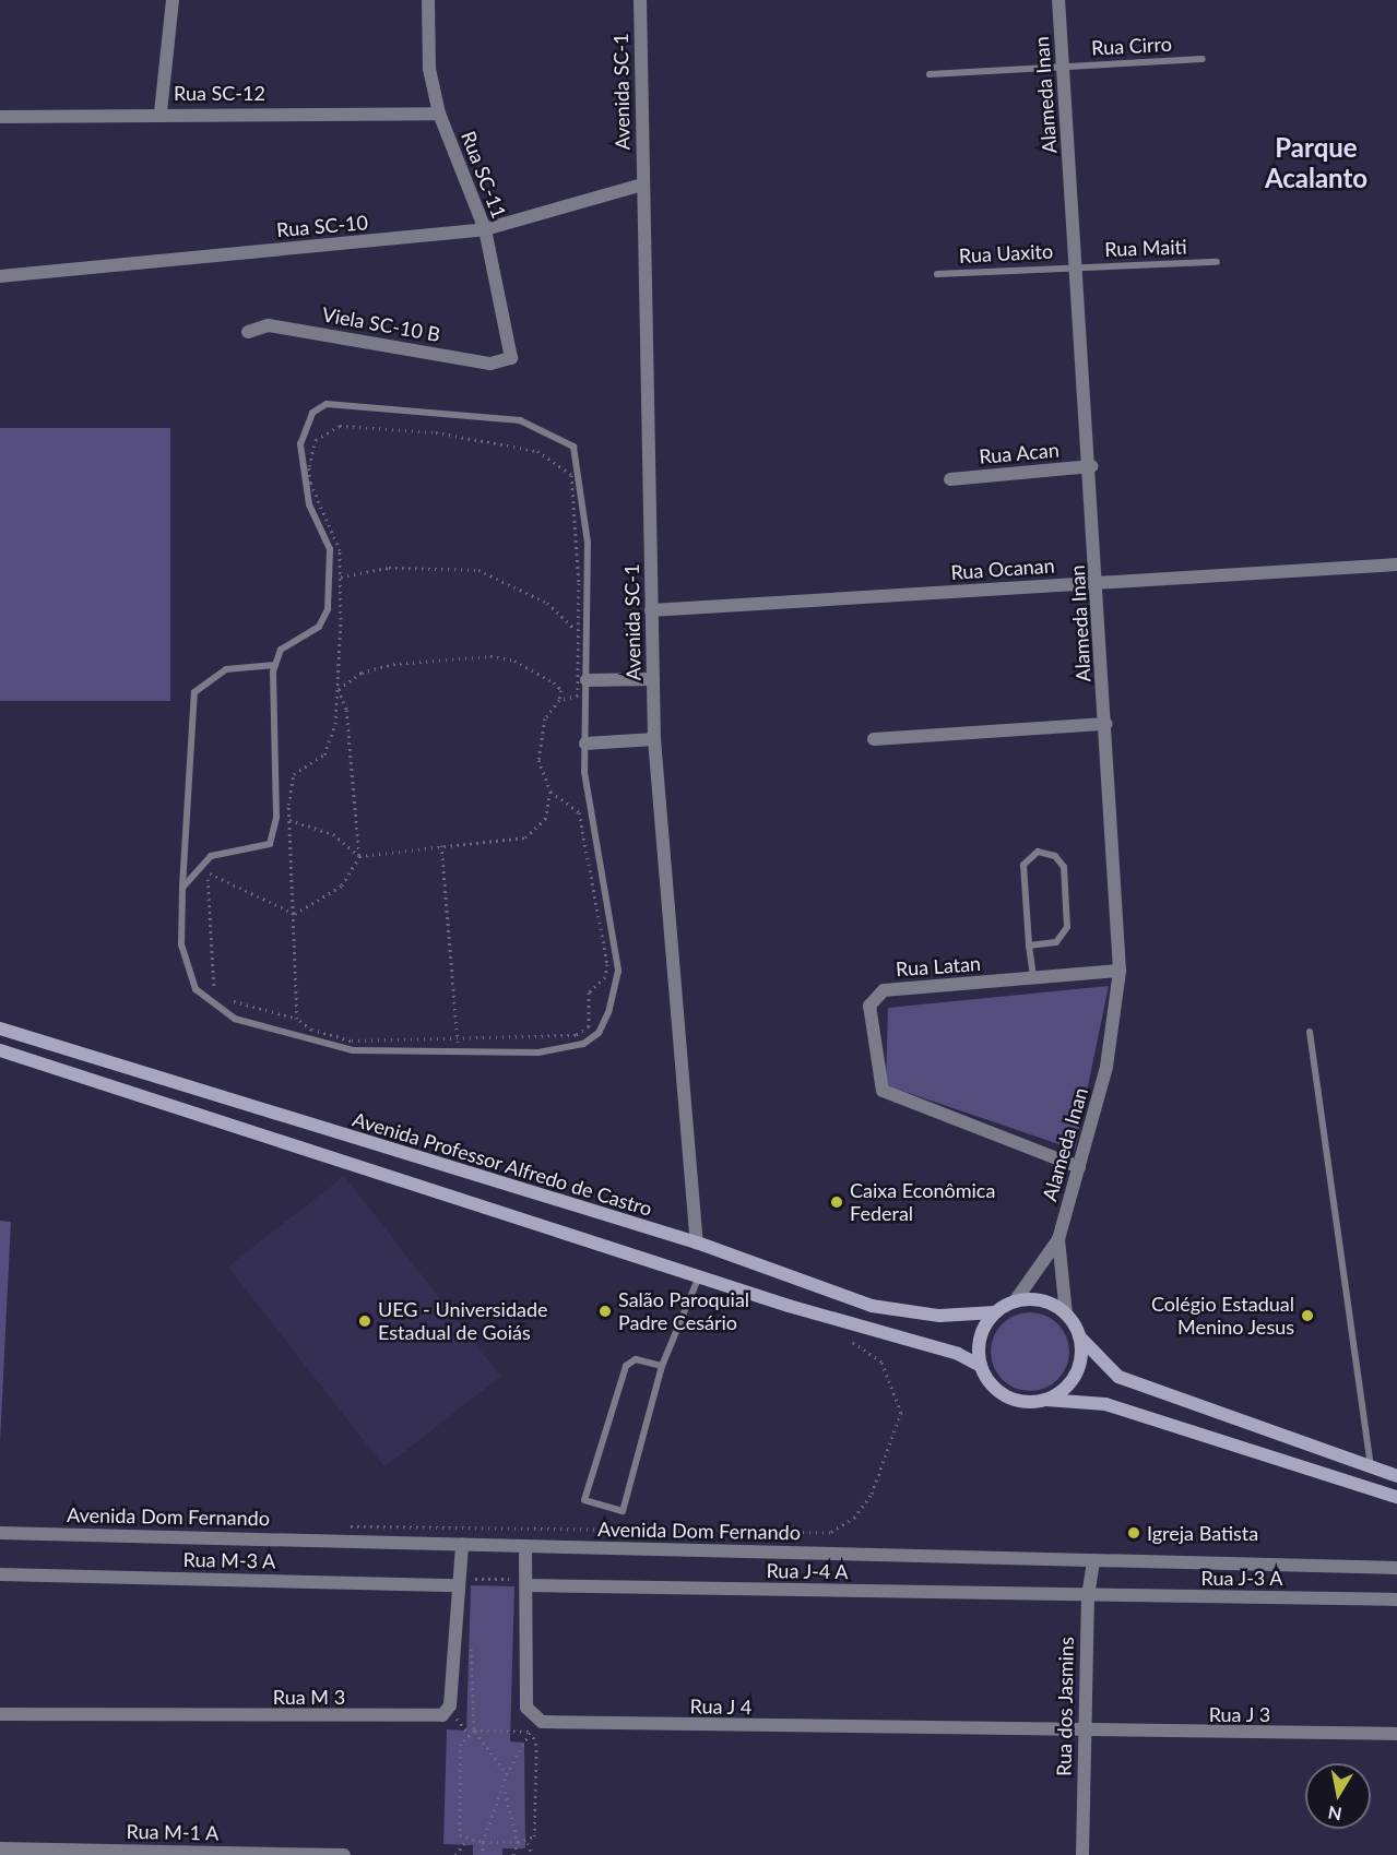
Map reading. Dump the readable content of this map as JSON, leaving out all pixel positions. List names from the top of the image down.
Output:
{
  "streets": {
    "main road": ["Avenida Professor Alfredo de Castro"],
    "street": [
      "Avenida SC-1",
      "Rua SC-12",
      "Alameda Inan",
      "Rua SC-11",
      "Rua SC-10",
      "Viela SC-10 B",
      "Rua Acan",
      "Rua Ocanan",
      "Rua Latan",
      "Avenida Dom Fernando",
      "Rua M-3 A",
      "Rua J-4 A",
      "Rua J-3 A",
      "Rua M 3",
      "Rua J 4",
      "Rua dos Jasmins",
      "Rua J 3",
      "Rua M-1 A"
    ],
    "lane": ["Rua Cirro", "Rua Maiti", "Rua Uaxito"]
  },
  "crossings": [
    ["Rua Cirro", "Alameda Inan"],
    ["Avenida SC-1", "Rua SC-10"],
    ["Avenida SC-1", "Rua Ocanan"],
    ["Avenida SC-1", "Avenida Professor Alfredo de Castro"],
    ["Rua SC-12", "Rua SC-11"],
    ["Alameda Inan", "Rua Maiti"],
    ["Alameda Inan", "Rua Uaxito"],
    ["Alameda Inan", "Rua Acan"],
    ["Alameda Inan", "Rua Ocanan"],
    ["Alameda Inan", "Rua Latan"],
    ["Alameda Inan", "Avenida Professor Alfredo de Castro"],
    ["Rua SC-11", "Rua SC-10"],
    ["Rua SC-11", "Viela SC-10 B"],
    ["Rua Maiti", "Rua Uaxito"],
    ["Avenida Dom Fernando", "Rua M 3"],
    ["Avenida Dom Fernando", "Rua J 4"],
    ["Avenida Dom Fernando", "Rua dos Jasmins"],
    ["Rua M-3 A", "Rua M 3"],
    ["Rua J-4 A", "Rua J-3 A"],
    ["Rua J-4 A", "Rua J 4"],
    ["Rua J-4 A", "Rua dos Jasmins"],
    ["Rua J-3 A", "Rua dos Jasmins"],
    ["Rua J 4", "Rua dos Jasmins"],
    ["Rua J 4", "Rua J 3"],
    ["Rua dos Jasmins", "Rua J 3"]
  ],
  "districts": ["Parque Acalanto"],
  "places": [
    "Caixa Econômica Federal",
    "Salão Paroquial Padre Cesário",
    "Colégio Estadual Menino Jesus",
    "UEG - Universidade Estadual de Goiás",
    "Igreja Batista"
  ],
  "north": "bottom"
}
